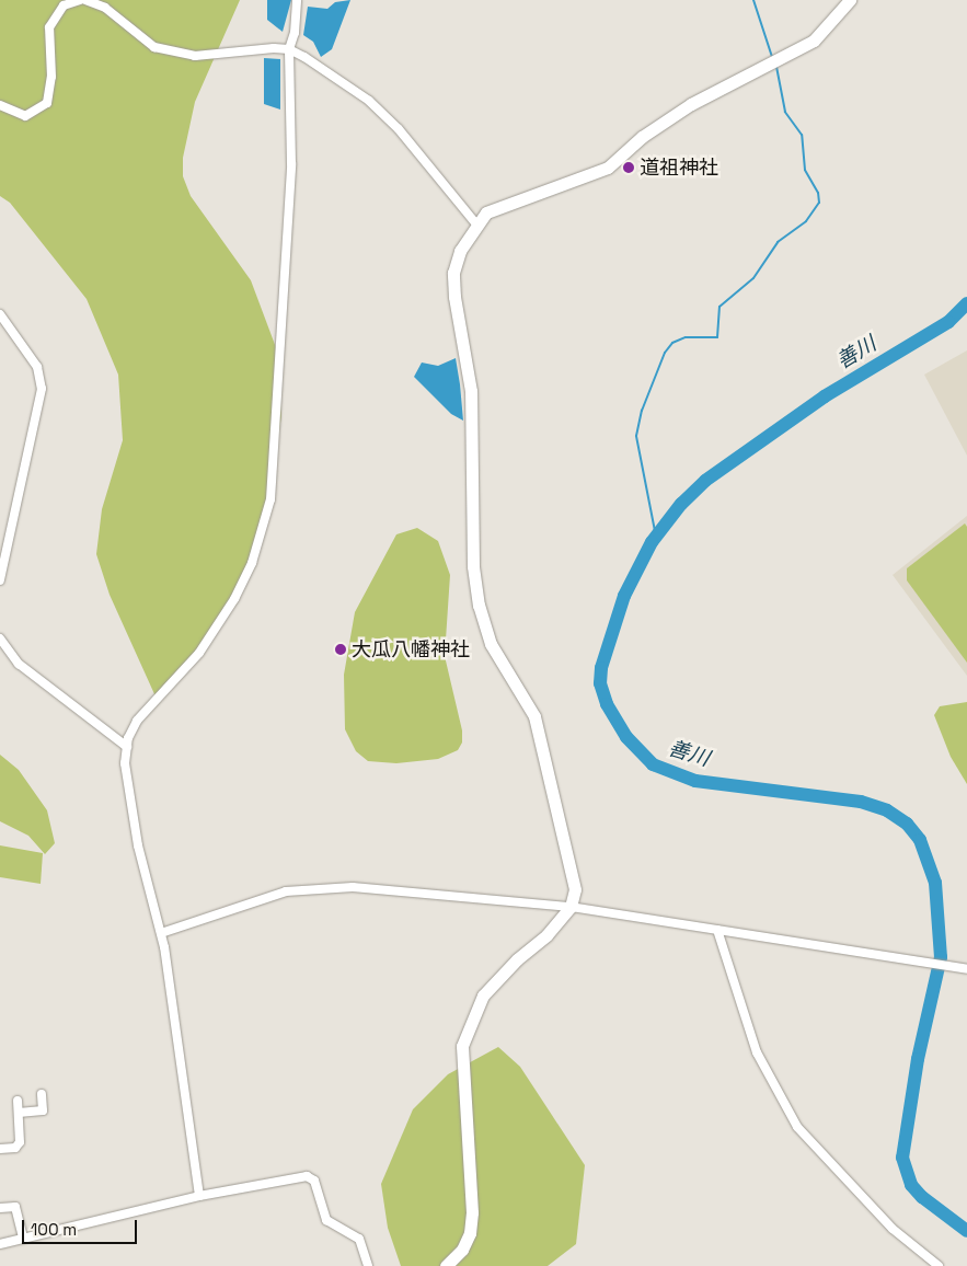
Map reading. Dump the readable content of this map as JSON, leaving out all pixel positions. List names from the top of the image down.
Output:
{
  "water": ["善川"],
  "places": ["道祖神社", "大瓜八幡神社"],
  "scale_bar": "100 m"
}
